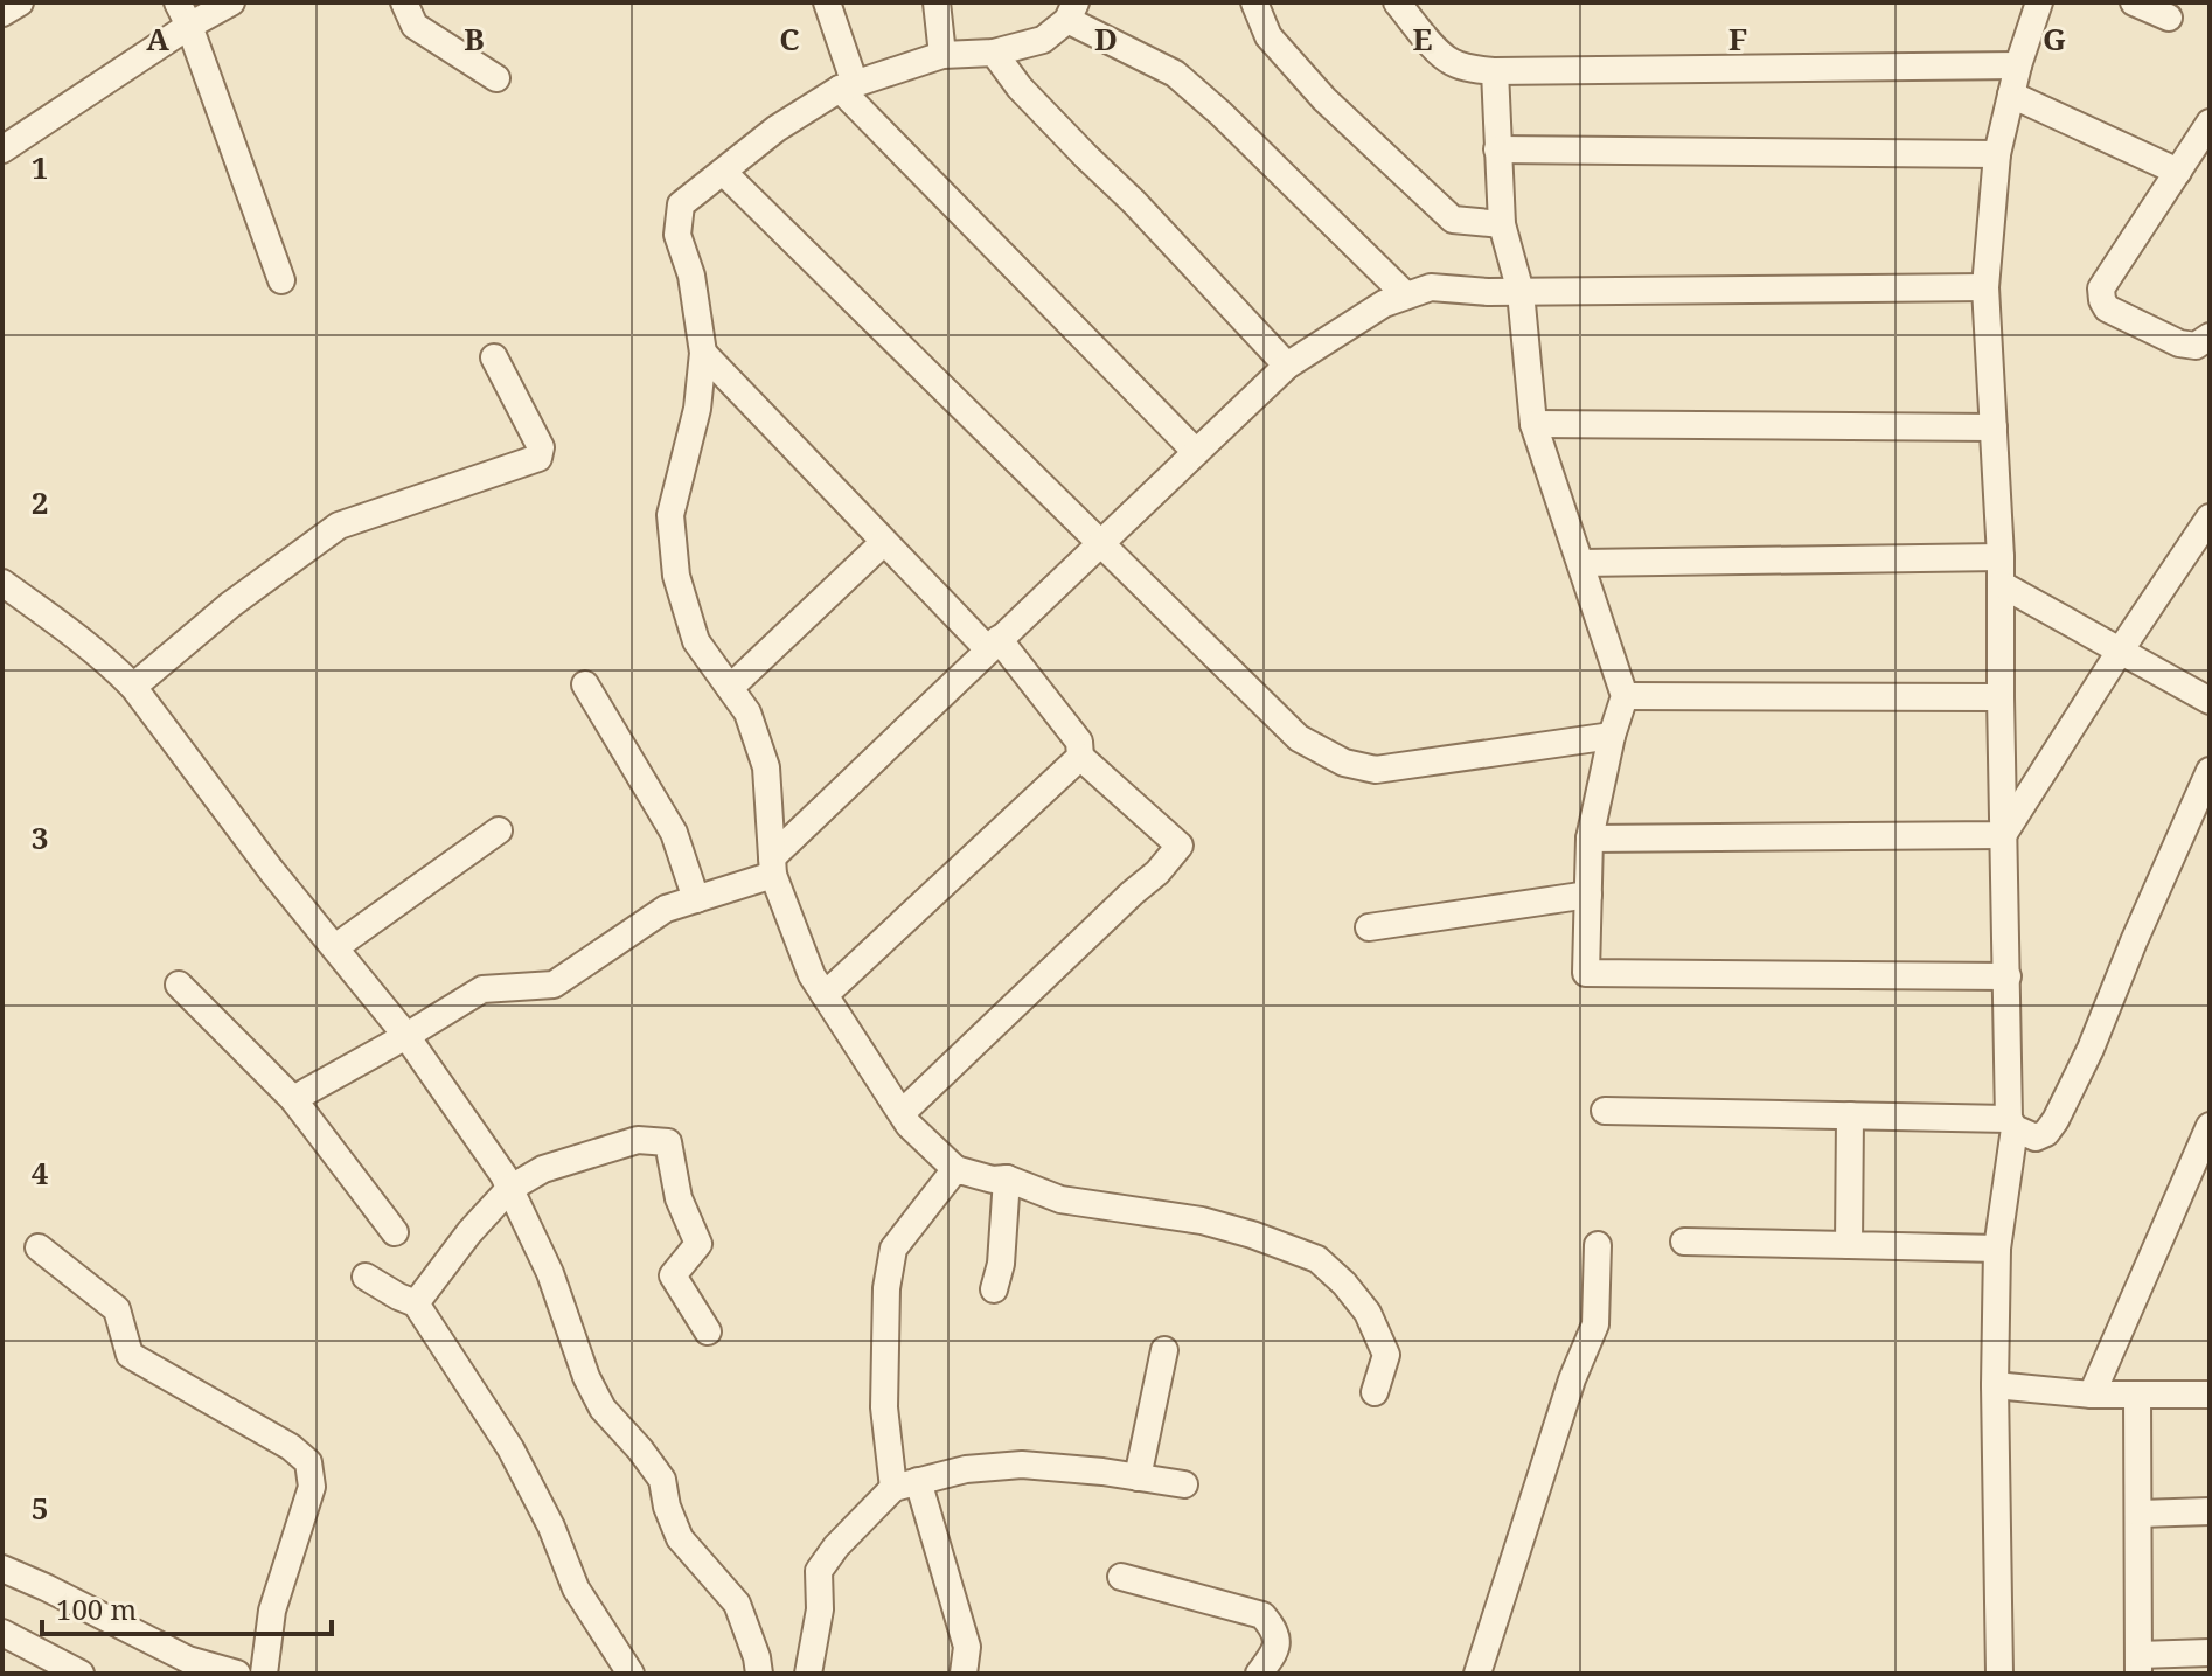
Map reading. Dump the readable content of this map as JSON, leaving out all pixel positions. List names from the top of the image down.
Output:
{
  "scale_bar": "100 m",
  "grid": {
    "columns": [
      "A",
      "B",
      "C",
      "D",
      "E",
      "F",
      "G"
    ],
    "rows": [
      "1",
      "2",
      "3",
      "4",
      "5"
    ]
  }
}
